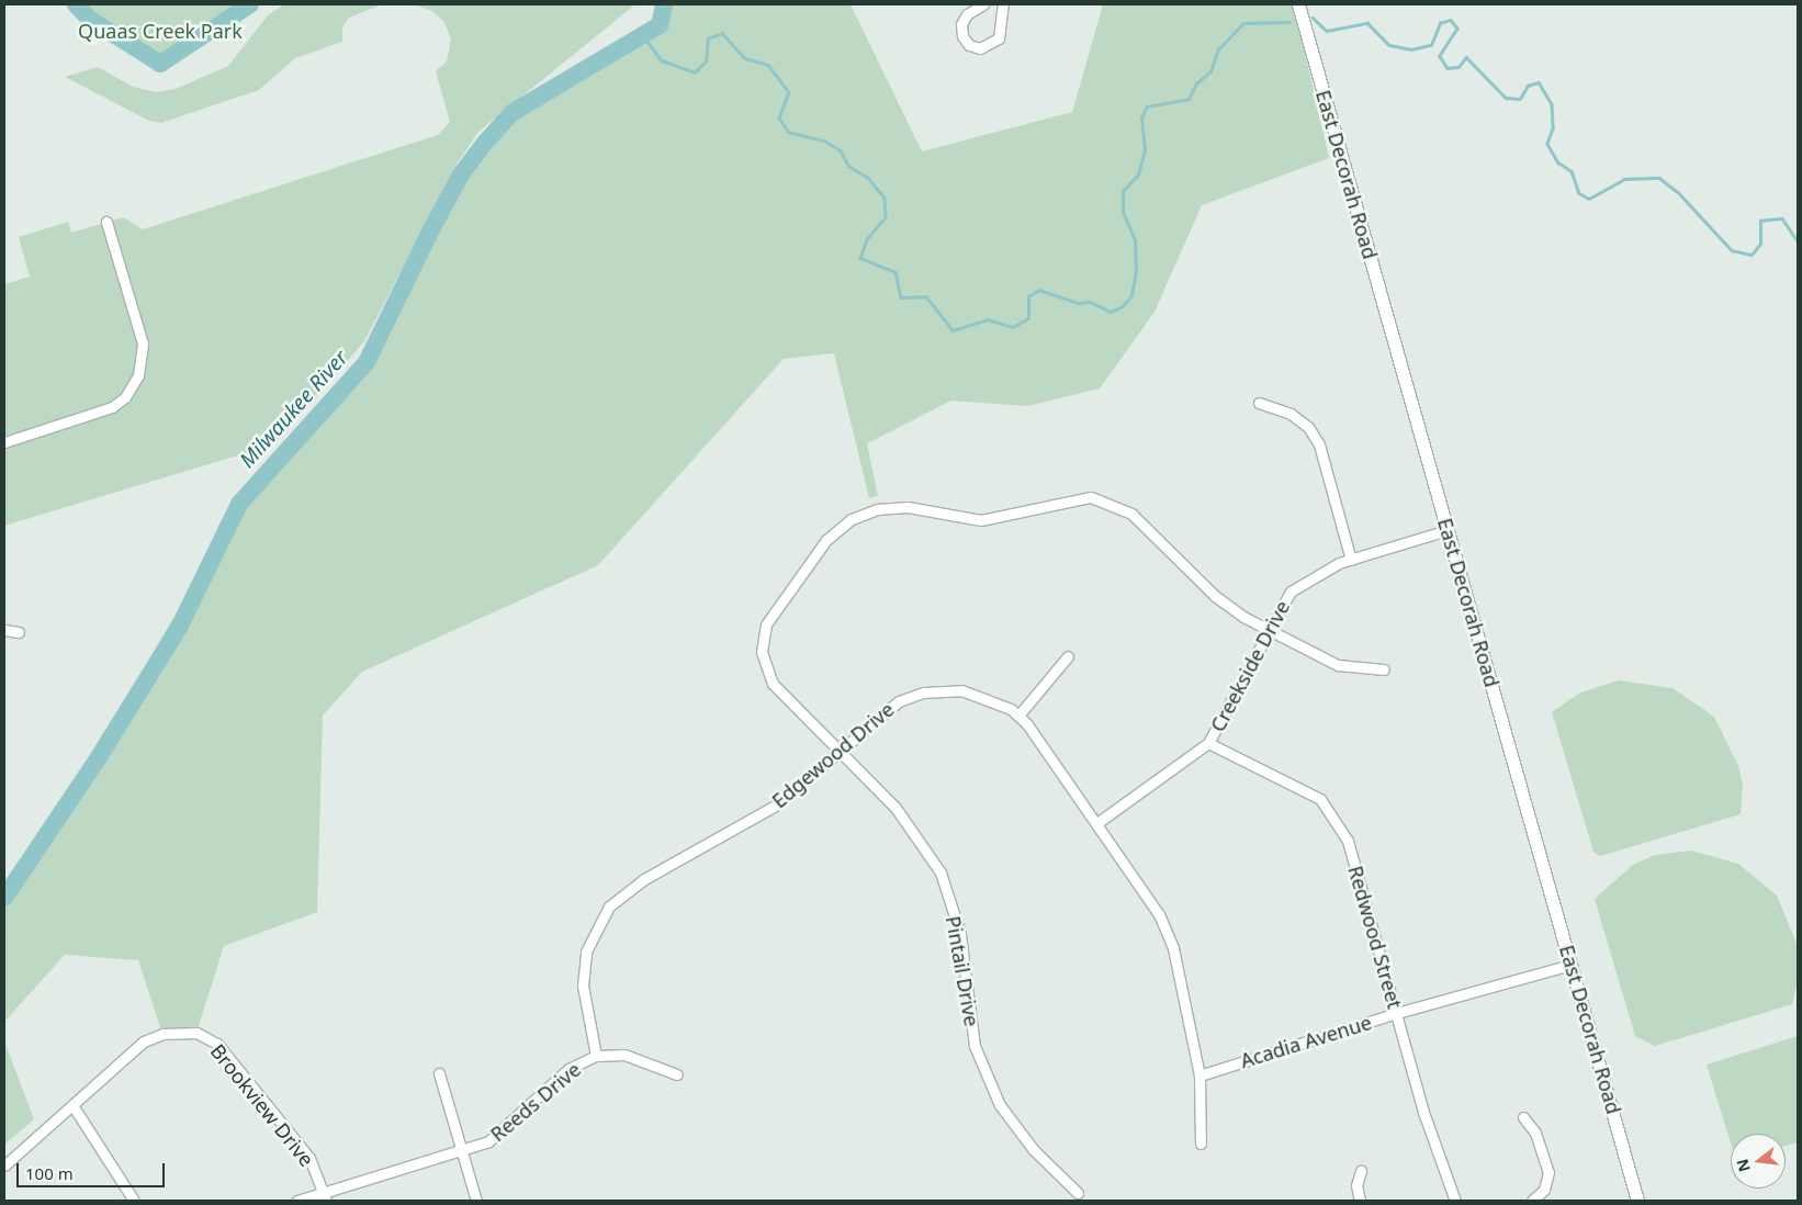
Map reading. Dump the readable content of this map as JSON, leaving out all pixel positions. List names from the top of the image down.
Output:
{
  "streets": {
    "street": [
      "East Decorah Road",
      "Creekside Drive",
      "Edgewood Drive",
      "Redwood Street",
      "Pintail Drive",
      "Acadia Avenue",
      "Reeds Drive",
      "Brookview Drive"
    ]
  },
  "crossings": [
    ["East Decorah Road", "Creekside Drive"],
    ["East Decorah Road", "Acadia Avenue"],
    ["Creekside Drive", "Edgewood Drive"],
    ["Creekside Drive", "Redwood Street"],
    ["Creekside Drive", "Pintail Drive"],
    ["Edgewood Drive", "Pintail Drive"],
    ["Edgewood Drive", "Acadia Avenue"],
    ["Edgewood Drive", "Reeds Drive"],
    ["Redwood Street", "Acadia Avenue"],
    ["Reeds Drive", "Brookview Drive"]
  ],
  "water": ["Milwaukee River"],
  "parks": ["Quaas Creek Park"],
  "scale_bar": "100 m",
  "north": "left"
}
